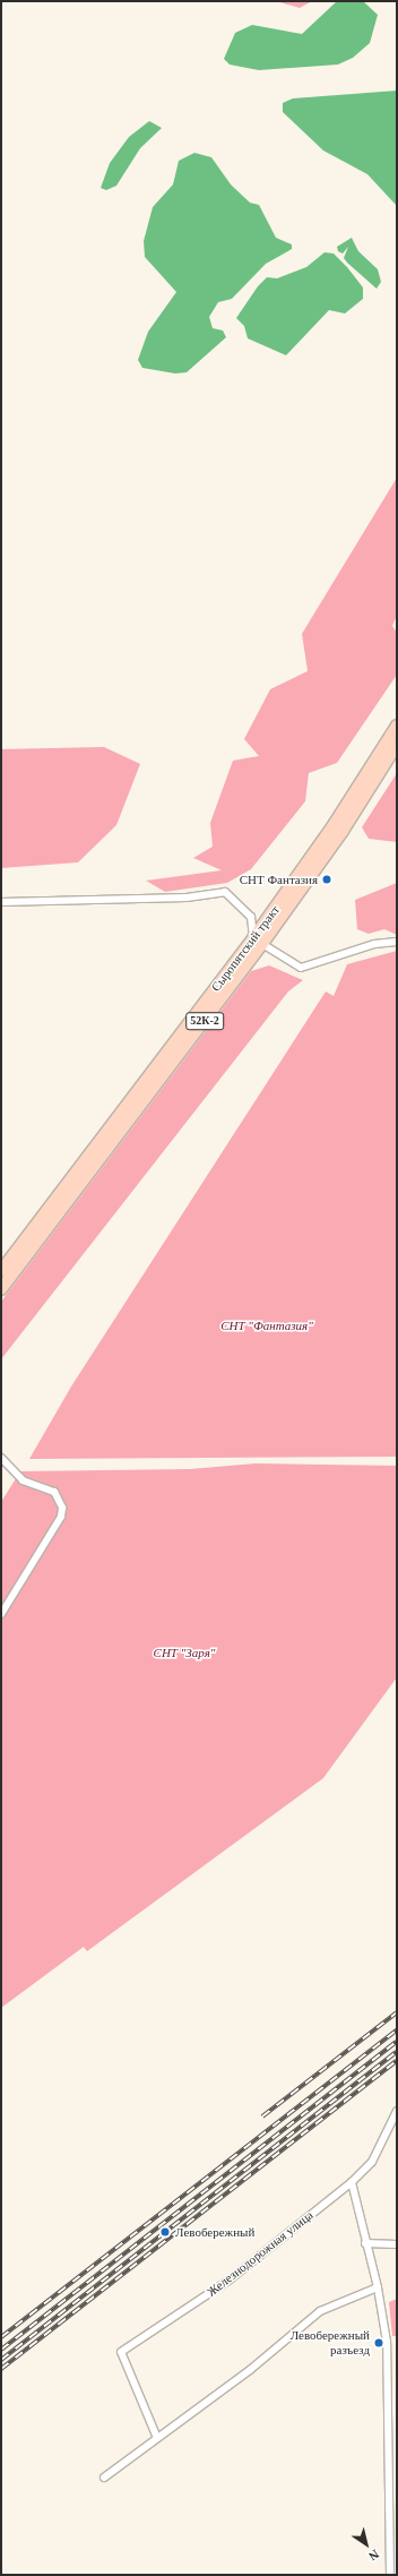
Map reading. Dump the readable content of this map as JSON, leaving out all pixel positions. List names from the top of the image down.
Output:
{
  "streets": {
    "main road": ["Сыропятский тракт", "52К-2"],
    "street": ["Железнодорожная улица"]
  },
  "parks": ["СНТ \"Фантазия\"", "СНТ \"Заря\""],
  "places": ["СНТ Фантазия", "Левобережный", "Левобережный разъезд"],
  "north": "bottom right"
}
